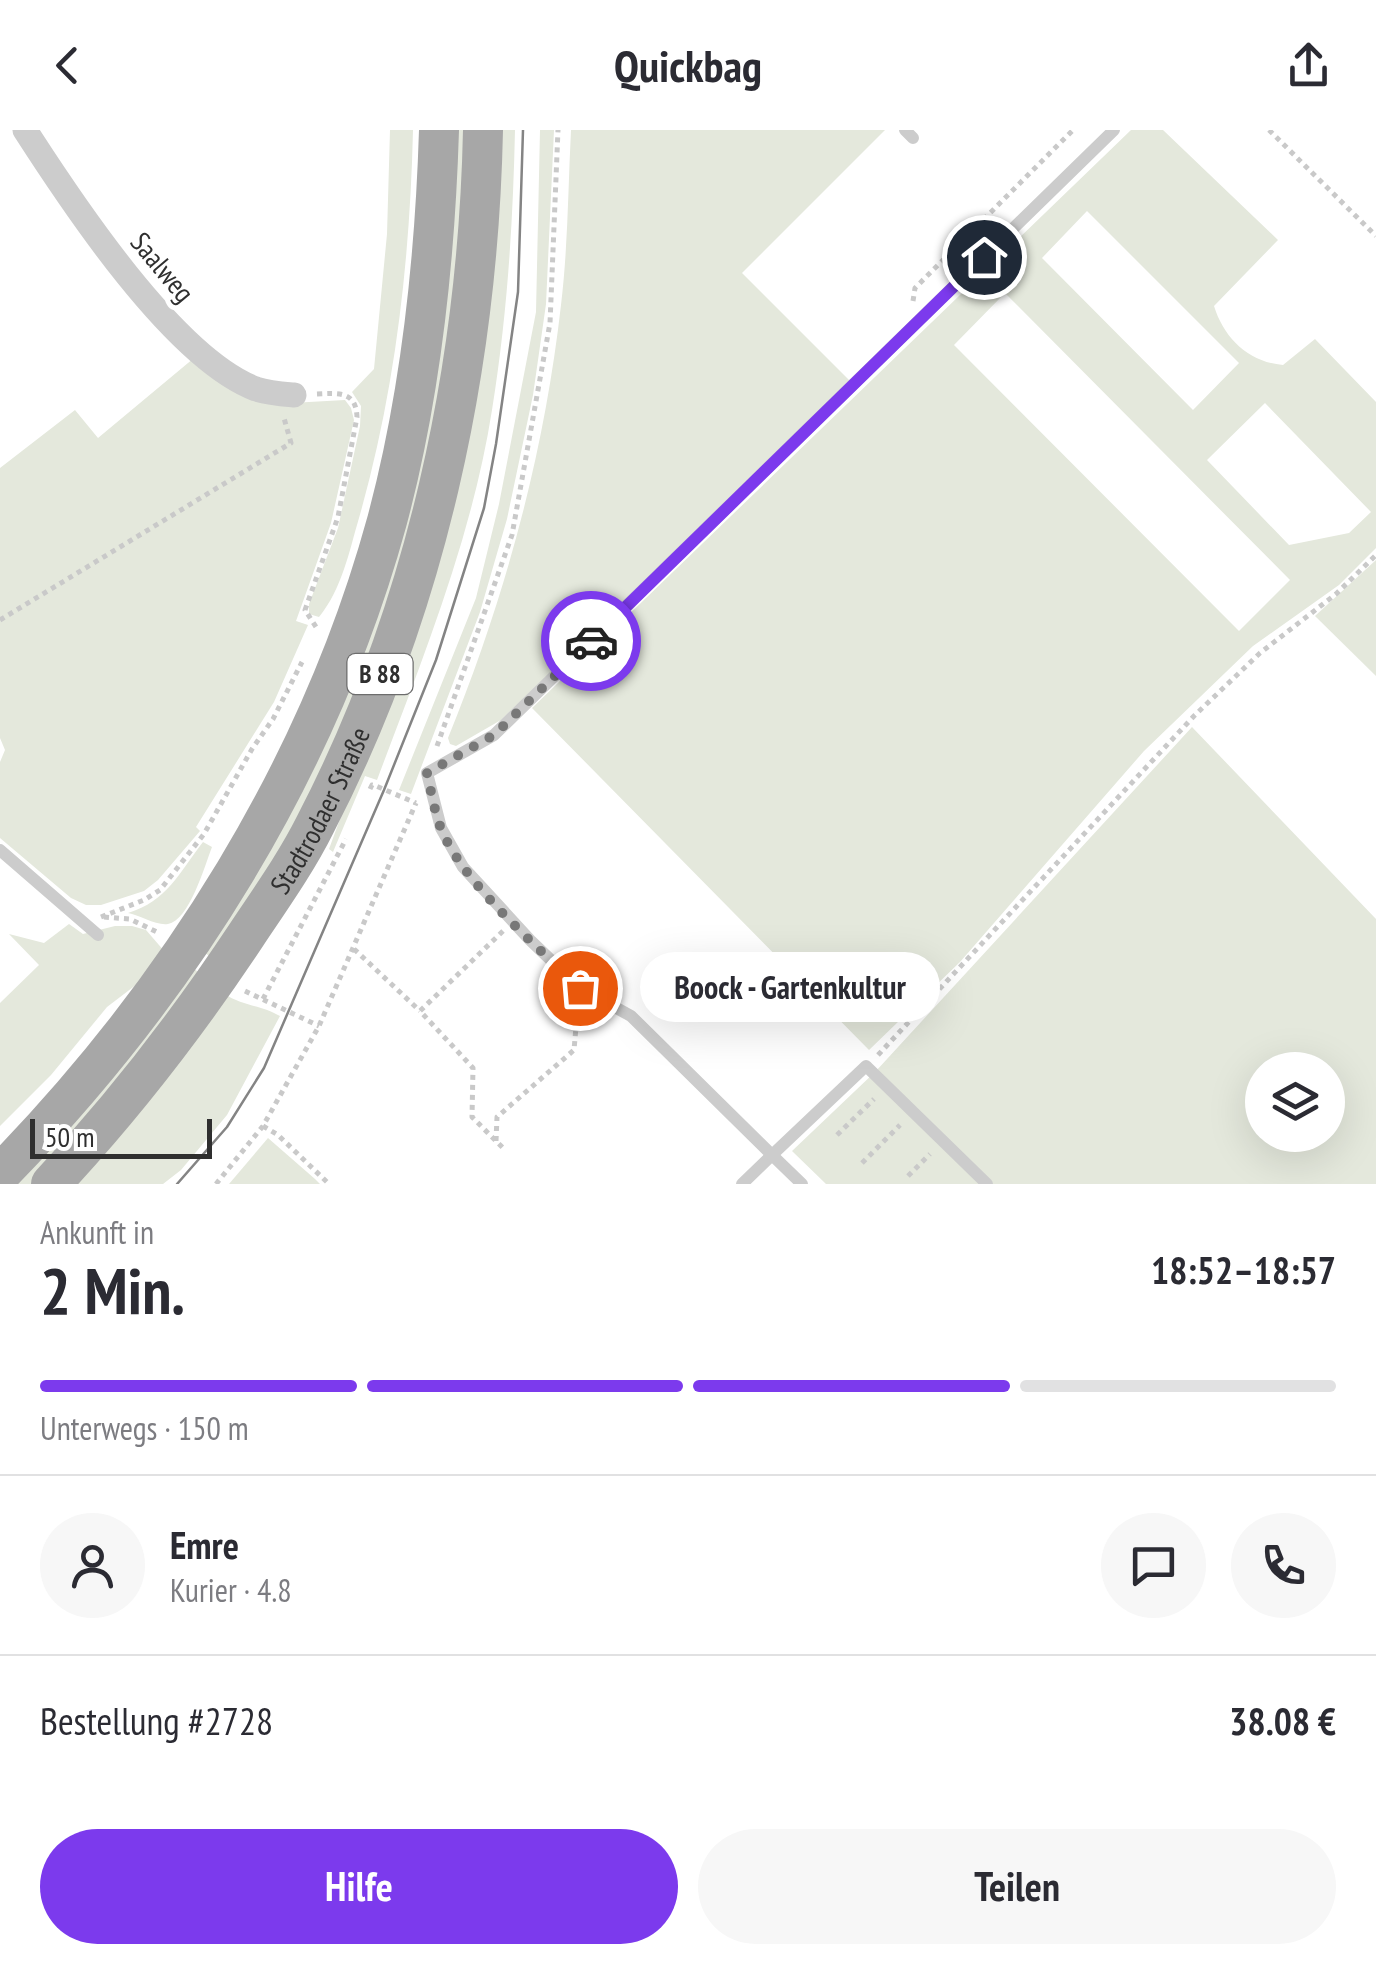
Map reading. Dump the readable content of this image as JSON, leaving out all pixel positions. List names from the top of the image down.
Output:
{
  "streets": {
    "main road": ["B 88", "Stadtrodaer Straße"],
    "street": ["Saalweg"]
  },
  "places": ["Boock - Gartenkultur"],
  "scale_bar": "50 m",
  "page": {
    "header": "Quickbag",
    "bubble": "Boock - Gartenkultur",
    "scale": "50 m",
    "heading": ["2 Min.", "Ankunft in", "18:52–18:57"],
    "panel": [
      "Emre",
      "Kurier · 4.8",
      "Bestellung #2728",
      "38.08 €"
    ],
    "bar": "Unterwegs · 150 m",
    "buttons": ["Hilfe", "Teilen"]
  }
}
